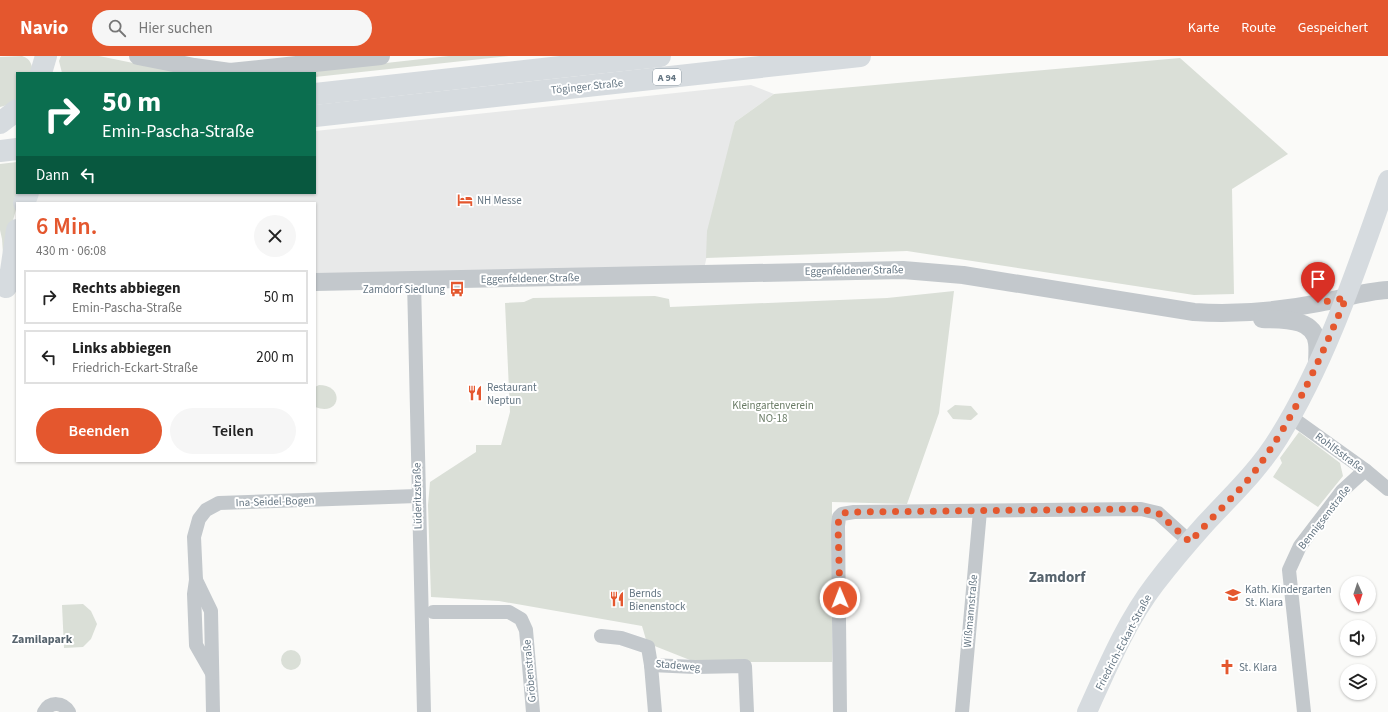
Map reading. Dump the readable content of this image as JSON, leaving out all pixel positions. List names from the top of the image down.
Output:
{
  "streets": {
    "highway": ["A 94", "Töginger Straße"],
    "main road": ["Friedrich-Eckart-Straße"],
    "street": [
      "Eggenfeldener Straße",
      "Rohlfsstraße",
      "Lüderitzstraße",
      "Ina-Seidel-Bogen",
      "Bennigsenstraße",
      "Wißmannstraße",
      "Stadeweg",
      "Gröbenstraße"
    ]
  },
  "crossings": [
    ["Eggenfeldener Straße", "Lüderitzstraße"],
    ["Eggenfeldener Straße", "Friedrich-Eckart-Straße"],
    ["Rohlfsstraße", "Bennigsenstraße"],
    ["Rohlfsstraße", "Friedrich-Eckart-Straße"],
    ["Lüderitzstraße", "Ina-Seidel-Bogen"]
  ],
  "districts": ["Zamdorf", "Zamilapark"],
  "parks": ["Kleingartenverein NO-18"],
  "places": {
    "hotel": ["NH Messe"],
    "bus stop": ["Zamdorf Siedlung"],
    "restaurant": ["Restaurant Neptun", "Bernds Bienenstock"],
    "school or university": ["Kath. Kindergarten St. Klara"],
    "church": ["St. Klara"]
  },
  "north": "bottom",
  "page": {
    "header": "Navio",
    "search": "Hier suchen",
    "nav": ["Karte", "Route", "Gespeichert"],
    "turn": ["50 m", "Emin-Pascha-Straße"],
    "then": "Dann",
    "heading": ["6 Min.", "430 m · 06:08"],
    "list": [
      {
        "name": "Rechts abbiegen",
        "note": "Emin-Pascha-Straße",
        "value": "50 m"
      },
      {
        "name": "Links abbiegen",
        "note": "Friedrich-Eckart-Straße",
        "value": "200 m"
      }
    ],
    "buttons": ["Beenden", "Teilen"]
  }
}
